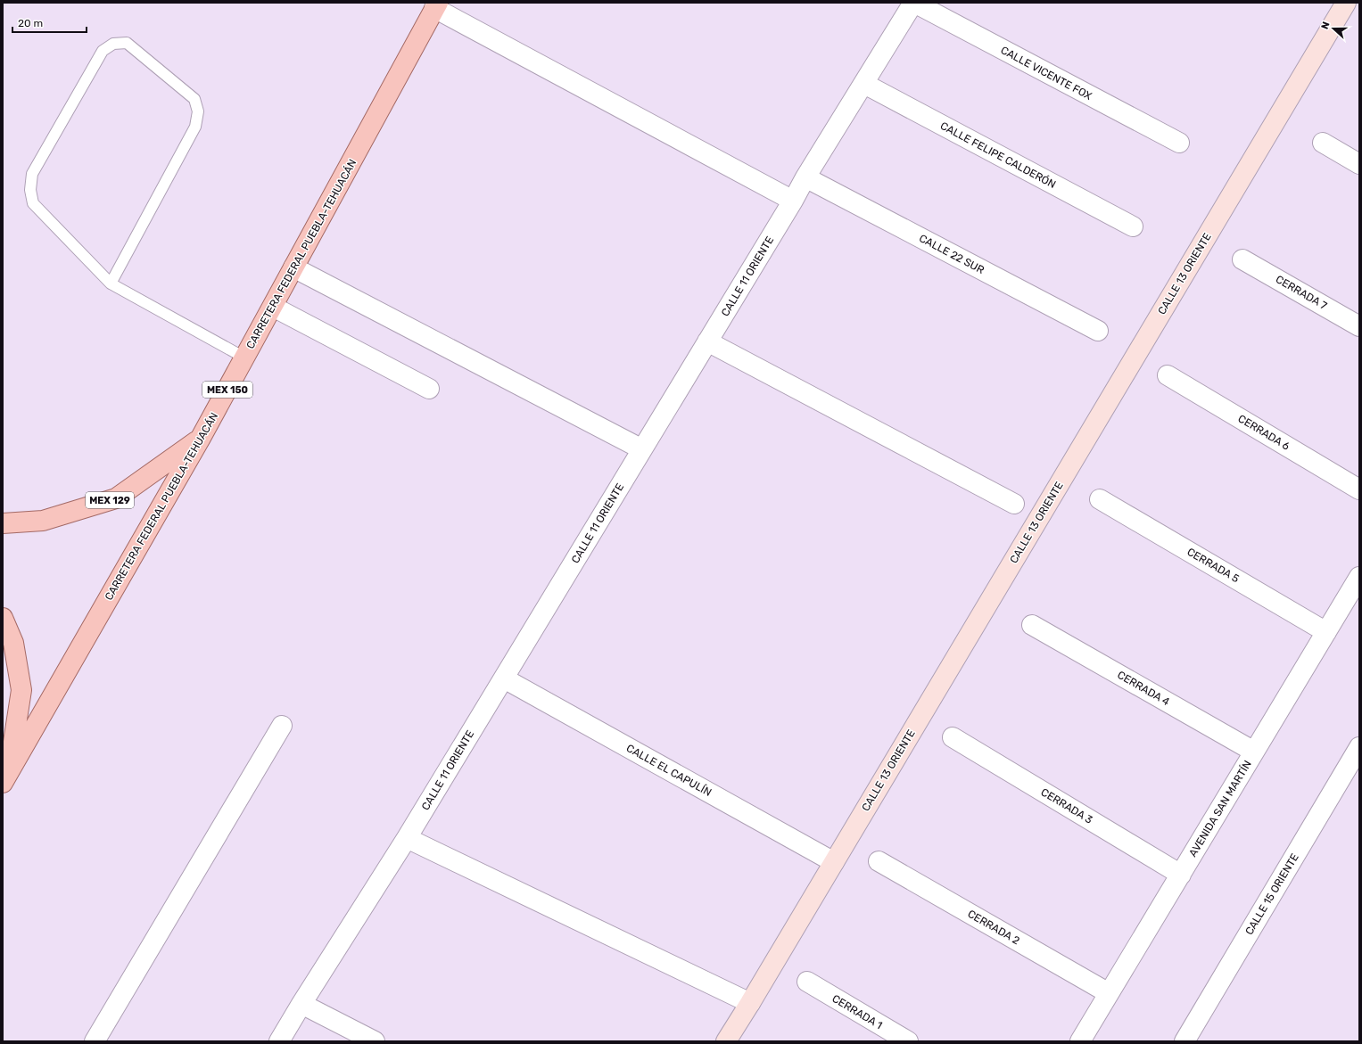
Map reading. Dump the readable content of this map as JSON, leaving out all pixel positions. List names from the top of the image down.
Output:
{
  "streets": {
    "main road": ["CARRETERA FEDERAL PUEBLA-TEHUACÁN", "MEX 150", "MEX 129"],
    "street": [
      "CALLE VICENTE FOX",
      "CALLE FELIPE CALDERÓN",
      "CALLE 22 SUR",
      "CALLE 13 ORIENTE",
      "CALLE 11 ORIENTE",
      "CERRADA 7",
      "CERRADA 6",
      "CERRADA 5",
      "CERRADA 4",
      "CALLE EL CAPULÍN",
      "CERRADA 3",
      "AVENIDA SAN MARTÍN",
      "CALLE 15 ORIENTE",
      "CERRADA 2",
      "CERRADA 1"
    ]
  },
  "crossings": [
    ["CALLE VICENTE FOX", "CALLE 11 ORIENTE"],
    ["CALLE FELIPE CALDERÓN", "CALLE 11 ORIENTE"],
    ["CARRETERA FEDERAL PUEBLA-TEHUACÁN", "MEX 129"],
    ["CALLE 22 SUR", "CALLE 11 ORIENTE"],
    ["CALLE 13 ORIENTE", "CALLE EL CAPULÍN"],
    ["CALLE 11 ORIENTE", "CALLE EL CAPULÍN"],
    ["CERRADA 5", "AVENIDA SAN MARTÍN"],
    ["CERRADA 4", "AVENIDA SAN MARTÍN"],
    ["CERRADA 3", "AVENIDA SAN MARTÍN"],
    ["AVENIDA SAN MARTÍN", "CERRADA 2"]
  ],
  "scale_bar": "20 m",
  "north": "left"
}
